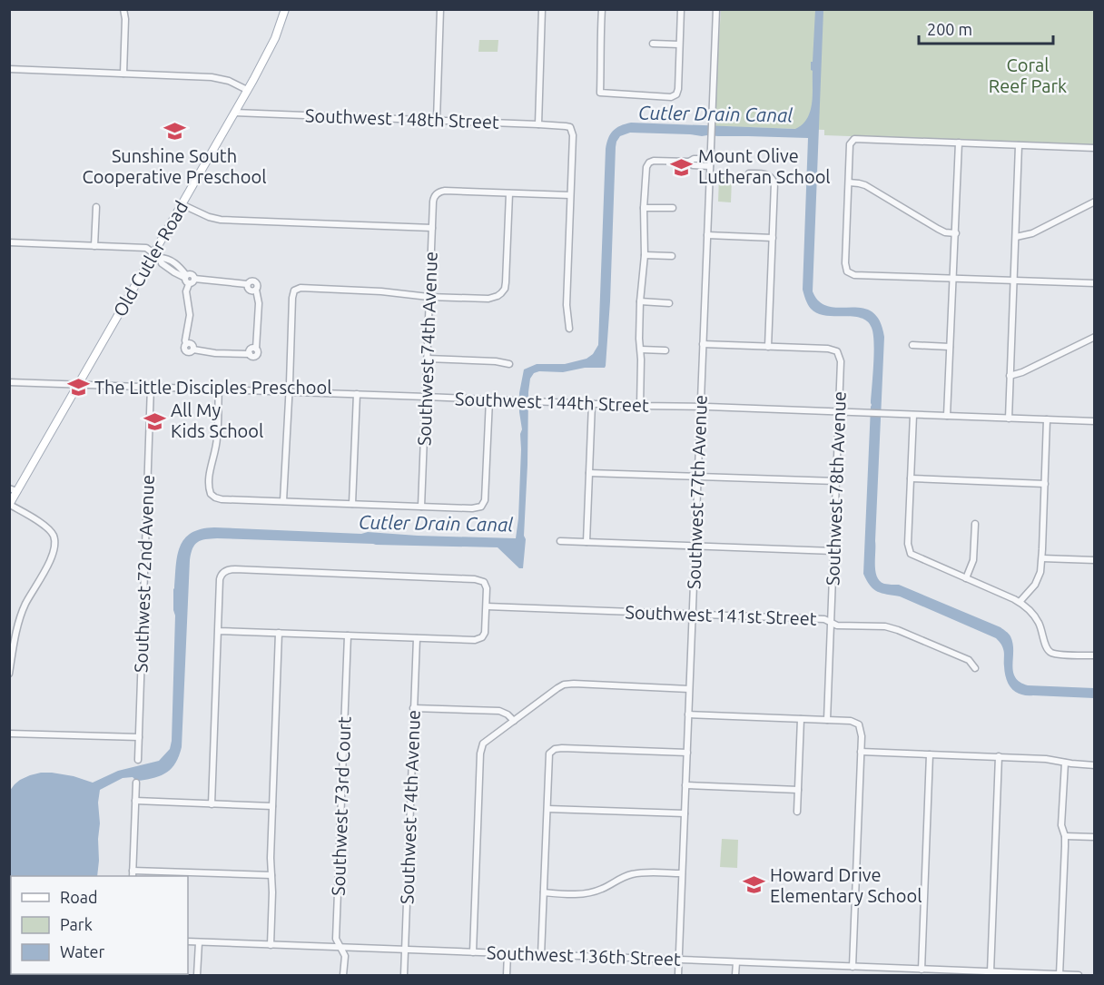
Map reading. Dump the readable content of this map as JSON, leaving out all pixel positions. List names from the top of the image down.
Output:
{
  "streets": {
    "main road": ["Old Cutler Road"],
    "street": [
      "Southwest 148th Street",
      "Southwest 74th Avenue",
      "Southwest 144th Street",
      "Southwest 78th Avenue",
      "Southwest 77th Avenue",
      "Southwest 72nd Avenue",
      "Southwest 141st Street",
      "Southwest 73rd Court",
      "Southwest 136th Street"
    ]
  },
  "crossings": [
    ["Southwest 148th Street", "Old Cutler Road"],
    ["Old Cutler Road", "Southwest 144th Street"],
    ["Southwest 74th Avenue", "Southwest 144th Street"],
    ["Southwest 74th Avenue", "Southwest 136th Street"],
    ["Southwest 144th Street", "Southwest 78th Avenue"],
    ["Southwest 144th Street", "Southwest 77th Avenue"],
    ["Southwest 144th Street", "Southwest 72nd Avenue"],
    ["Southwest 78th Avenue", "Southwest 141st Street"],
    ["Southwest 77th Avenue", "Southwest 141st Street"],
    ["Southwest 77th Avenue", "Southwest 136th Street"],
    ["Southwest 73rd Court", "Southwest 136th Street"]
  ],
  "water": ["Cutler Drain Canal"],
  "parks": ["Coral Reef Park"],
  "places": {
    "school or university": [
      "Sunshine South Cooperative Preschool",
      "Mount Olive Lutheran School",
      "The Little Disciples Preschool",
      "All My Kids School",
      "Howard Drive Elementary School"
    ]
  },
  "legend": ["Road", "Park", "Water"],
  "scale_bar": "200 m"
}
